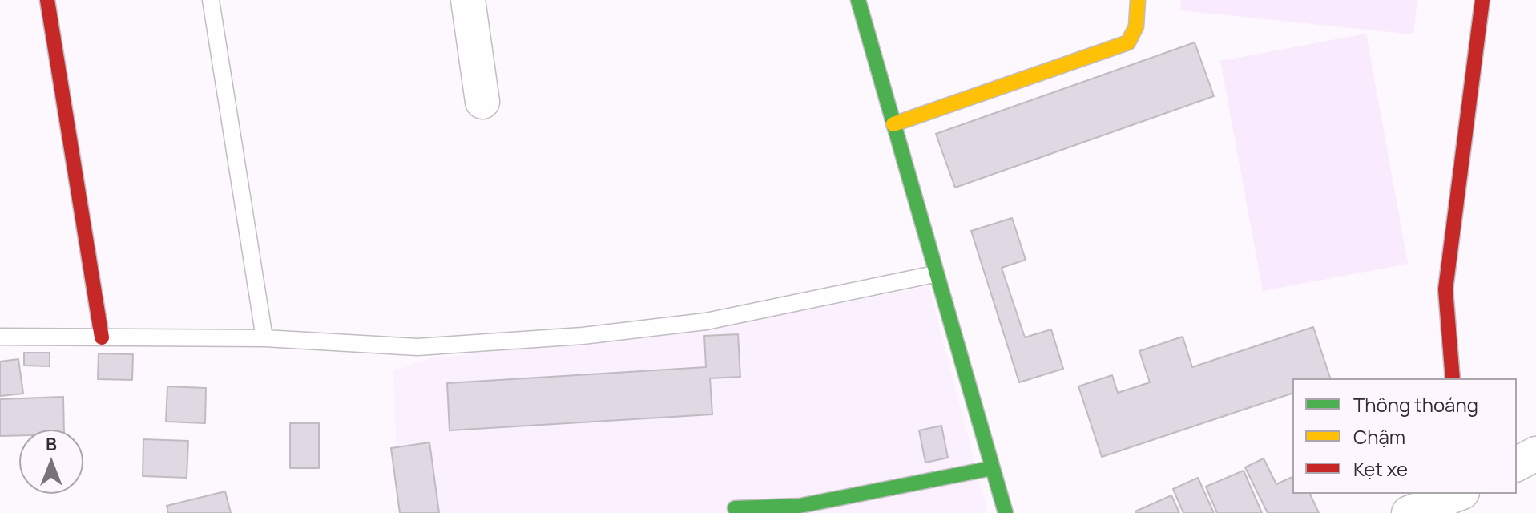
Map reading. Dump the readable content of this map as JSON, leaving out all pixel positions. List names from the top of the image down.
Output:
{
  "legend": ["Thông thoáng", "Chậm", "Kẹt xe"],
  "north": "top"
}
